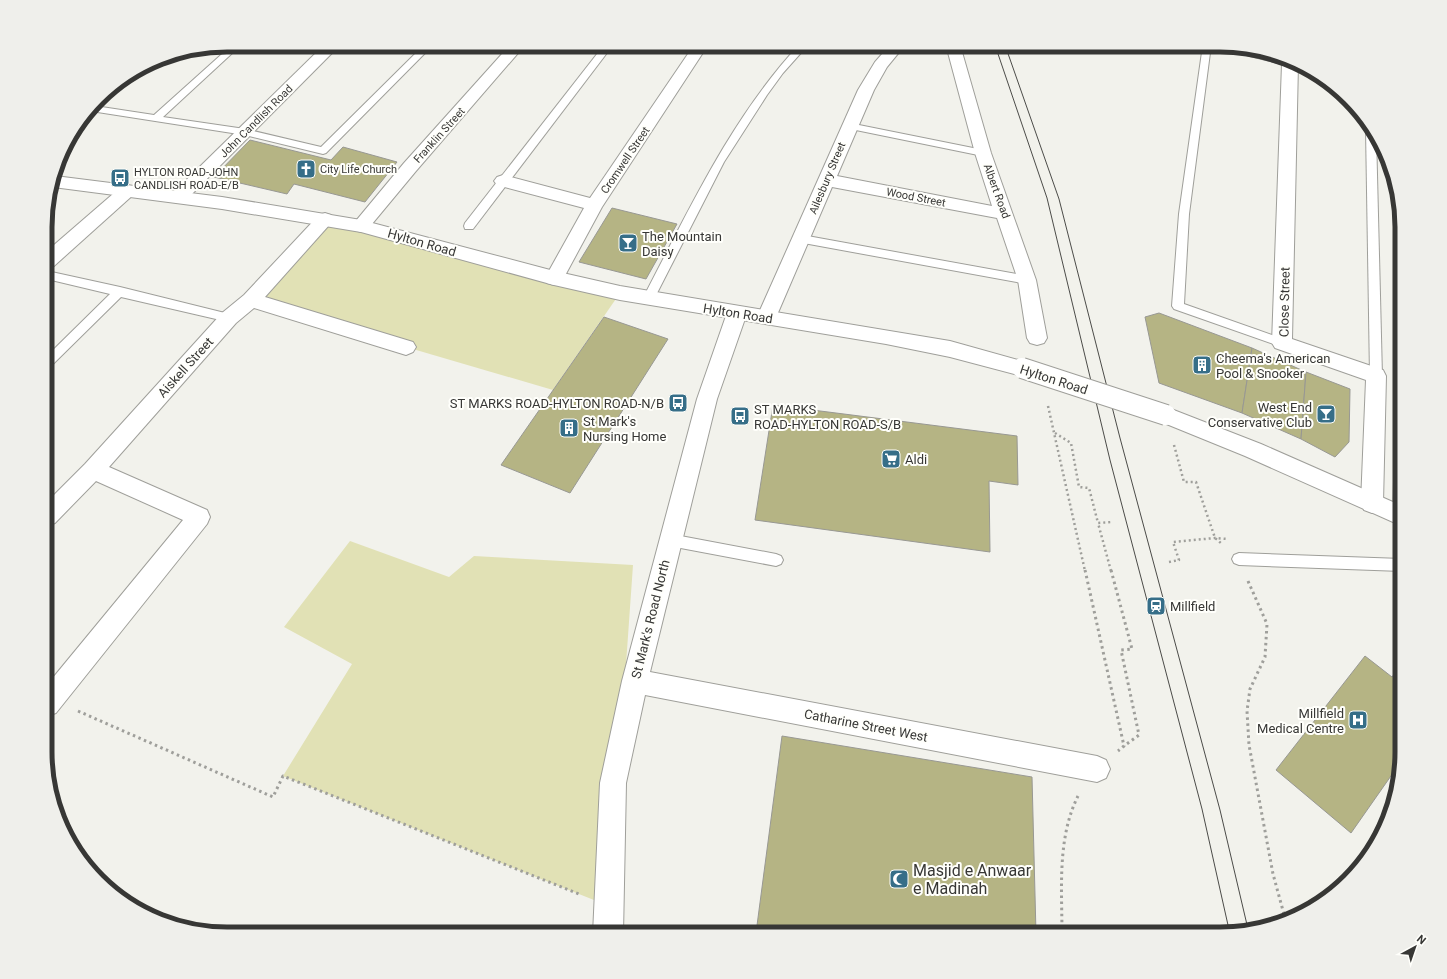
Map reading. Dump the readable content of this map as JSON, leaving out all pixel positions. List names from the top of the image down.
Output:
{
  "streets": {
    "street": [
      "John Candlish Road",
      "Franklin Street",
      "Cromwell Street",
      "Ailesbury Street",
      "Albert Road",
      "Wood Street",
      "Hylton Road",
      "Close Street",
      "Aiskell Street",
      "St Mark's Road North",
      "Catharine Street West"
    ]
  },
  "crossings": [
    ["John Candlish Road", "Hylton Road"],
    ["Franklin Street", "Hylton Road"],
    ["Cromwell Street", "Hylton Road"],
    ["Ailesbury Street", "Wood Street"],
    ["Ailesbury Street", "Hylton Road"],
    ["Albert Road", "Wood Street"],
    ["Hylton Road", "Aiskell Street"],
    ["Hylton Road", "St Mark's Road North"],
    ["St Mark's Road North", "Catharine Street West"]
  ],
  "places": {
    "church": ["City Life Church"],
    "bus stop": ["HYLTON ROAD-JOHN CANDLISH ROAD-E/B", "ST MARKS ROAD-HYLTON ROAD-N/B", "ST MARKS ROAD-HYLTON ROAD-S/B"],
    "bar": ["The Mountain Daisy", "West End Conservative Club"],
    "building": ["Cheema's American Pool & Snooker", "St Mark's Nursing Home"],
    "supermarket": ["Aldi"],
    "station": ["Millfield"],
    "hospital": ["Millfield Medical Centre"],
    "mosque": ["Masjid e Anwaar e Madinah"]
  },
  "north": "top right"
}
